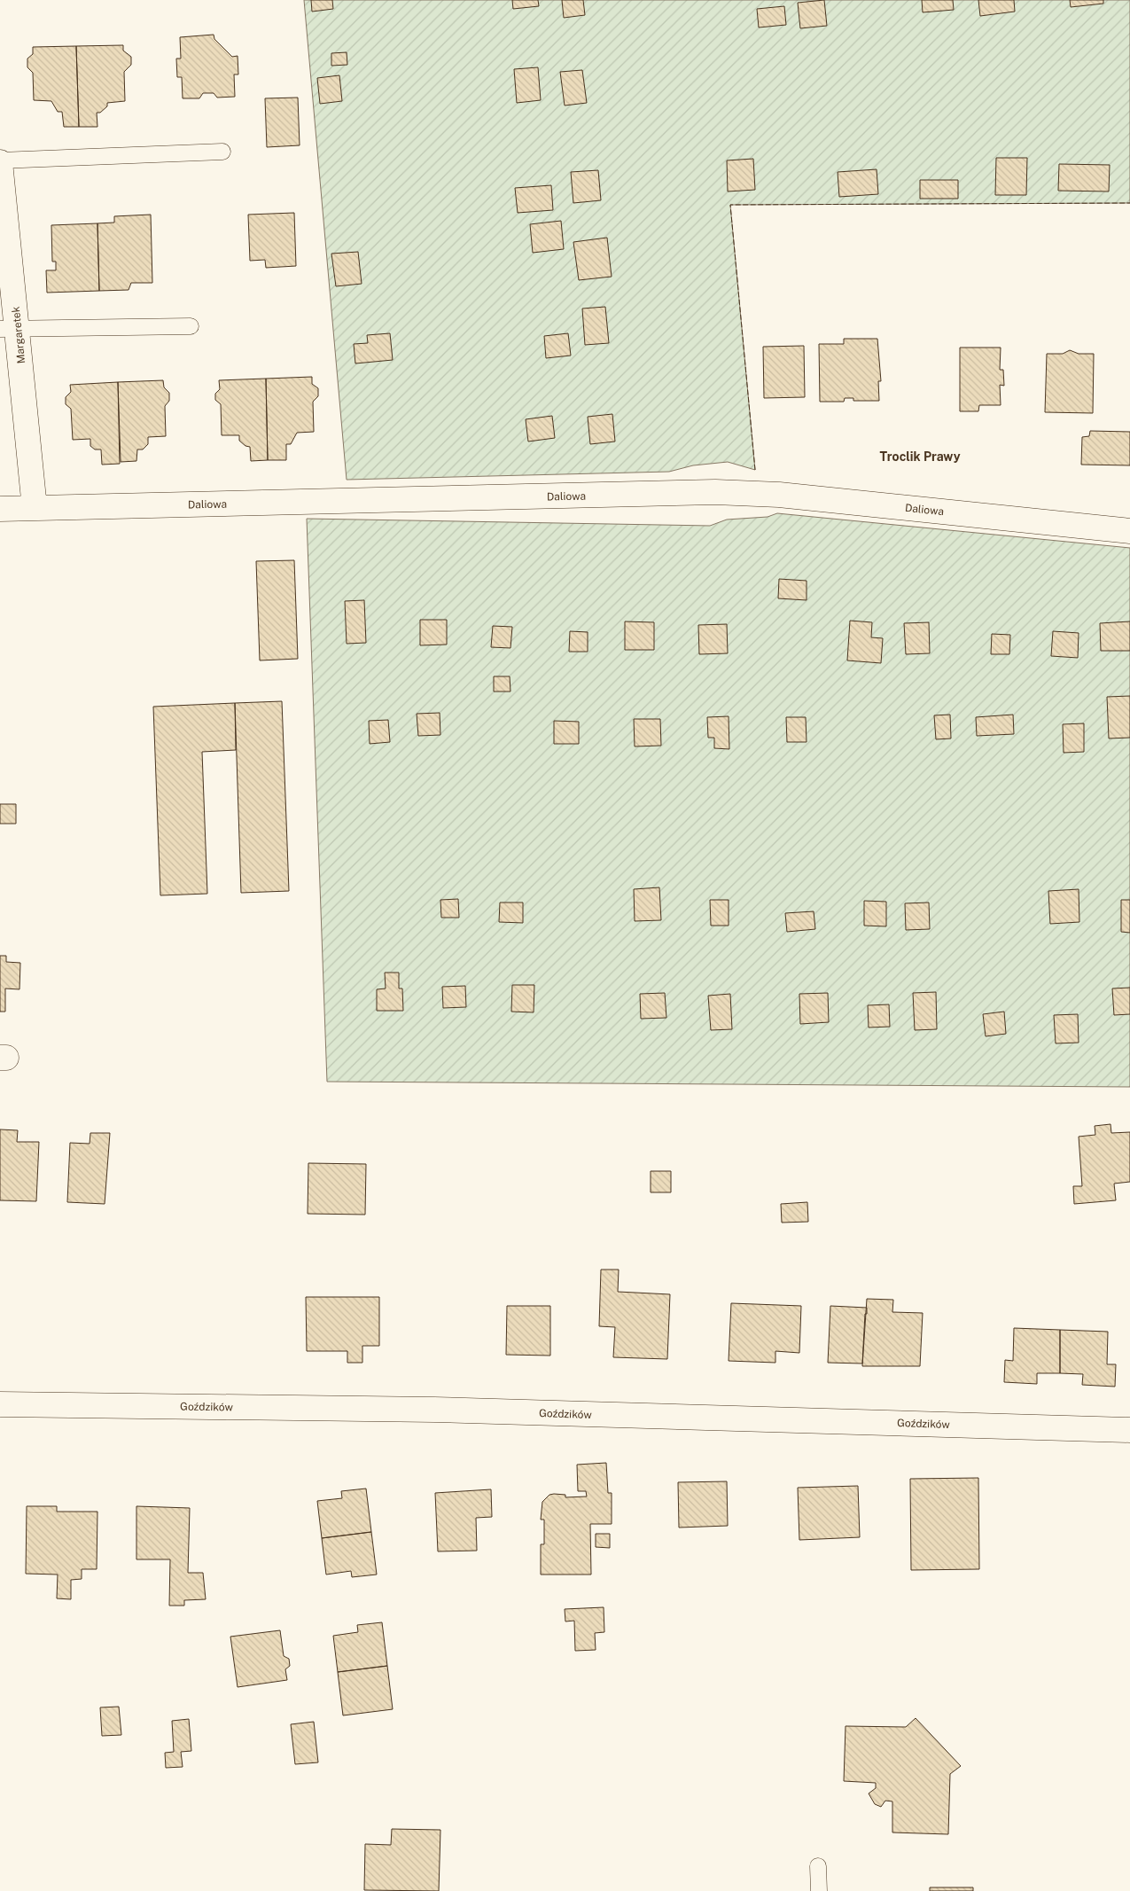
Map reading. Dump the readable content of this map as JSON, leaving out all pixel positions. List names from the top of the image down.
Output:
{
  "streets": {
    "street": ["Margaretek", "Daliowa", "Goździków"]
  },
  "crossings": [
    ["Margaretek", "Daliowa"]
  ],
  "districts": ["Troclik Prawy"]
}
